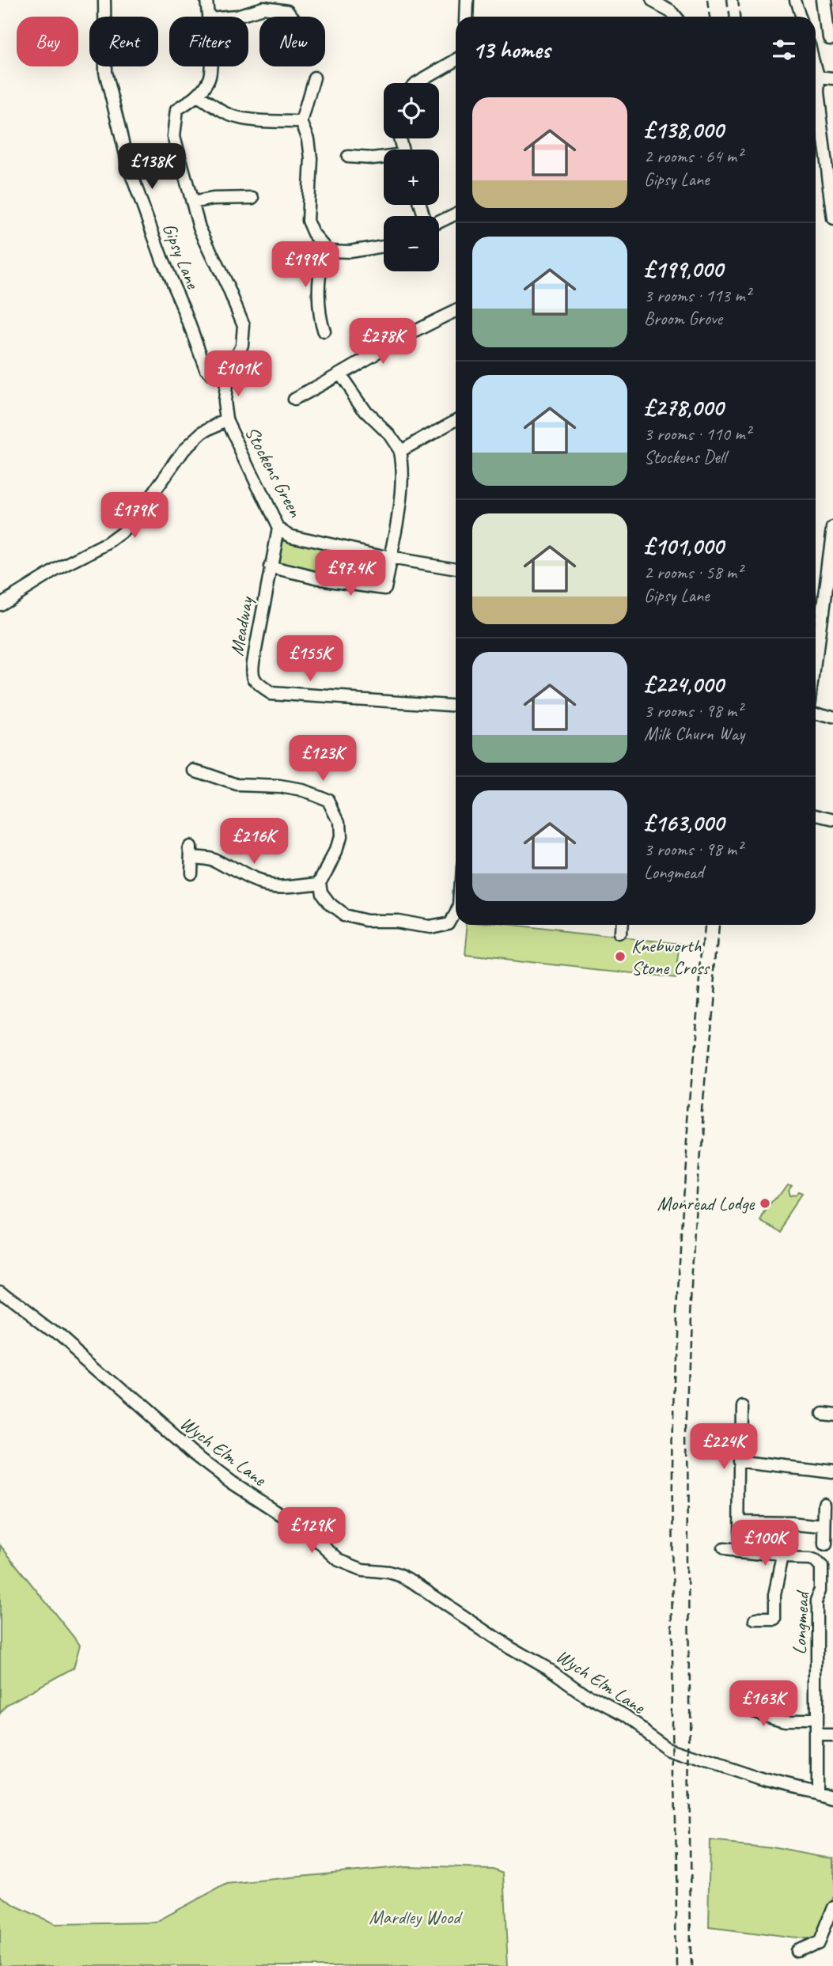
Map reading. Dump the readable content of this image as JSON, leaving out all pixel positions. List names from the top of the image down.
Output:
{
  "streets": {
    "street": [
      "Gipsy Lane",
      "Stockens Green",
      "Meadway",
      "Wych Elm Lane",
      "Longmead"
    ]
  },
  "crossings": [
    ["Stockens Green", "Meadway"],
    ["Wych Elm Lane", "Longmead"]
  ],
  "parks": ["Mardley Wood"],
  "places": ["Knebworth Stone Cross", "Monread Lodge"],
  "page": {
    "chip": [
      "Buy",
      "Rent",
      "Filters",
      "New"
    ],
    "heading": "13 homes",
    "map_buttons": ["+", "−"],
    "list": [
      {
        "name": "£138,000",
        "note": "2 rooms · 64 m² · Gipsy Lane"
      },
      {
        "name": "£199,000",
        "note": "3 rooms · 113 m² · Broom Grove"
      },
      {
        "name": "£278,000",
        "note": "3 rooms · 110 m² · Stockens Dell"
      },
      {
        "name": "£101,000",
        "note": "2 rooms · 58 m² · Gipsy Lane"
      },
      {
        "name": "£224,000",
        "note": "3 rooms · 98 m² · Milk Churn Way"
      },
      {
        "name": "£163,000",
        "note": "3 rooms · 98 m² · Longmead"
      }
    ],
    "price": [
      "£138K",
      "£199K",
      "£278K",
      "£101K",
      "£179K",
      "£97.4K",
      "£155K",
      "£123K",
      "£216K",
      "£224K",
      "£129K",
      "£100K",
      "£163K"
    ]
  }
}
